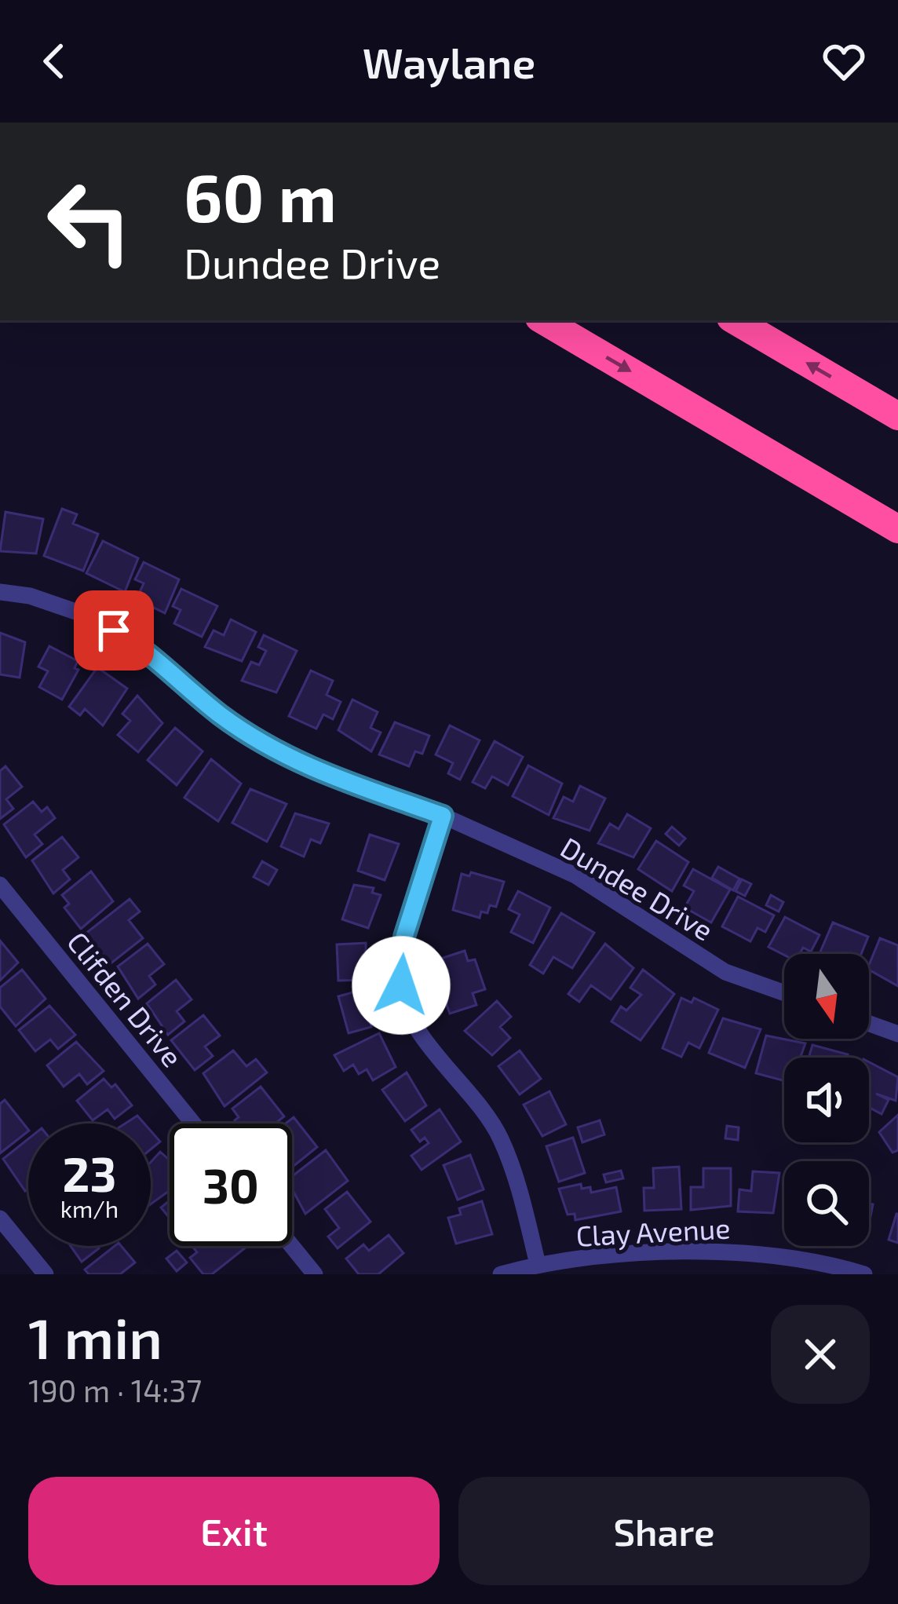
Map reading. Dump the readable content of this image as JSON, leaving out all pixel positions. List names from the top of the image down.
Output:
{
  "streets": {
    "street": ["Dundee Drive", "Clifden Drive", "Clay Avenue"]
  },
  "north": "bottom",
  "page": {
    "header": "Waylane",
    "turn": ["60 m", "Dundee Drive"],
    "speed": "23 km/h",
    "limit": "30",
    "heading": ["1 min", "190 m · 14:37"],
    "buttons": ["Exit", "Share"]
  }
}
